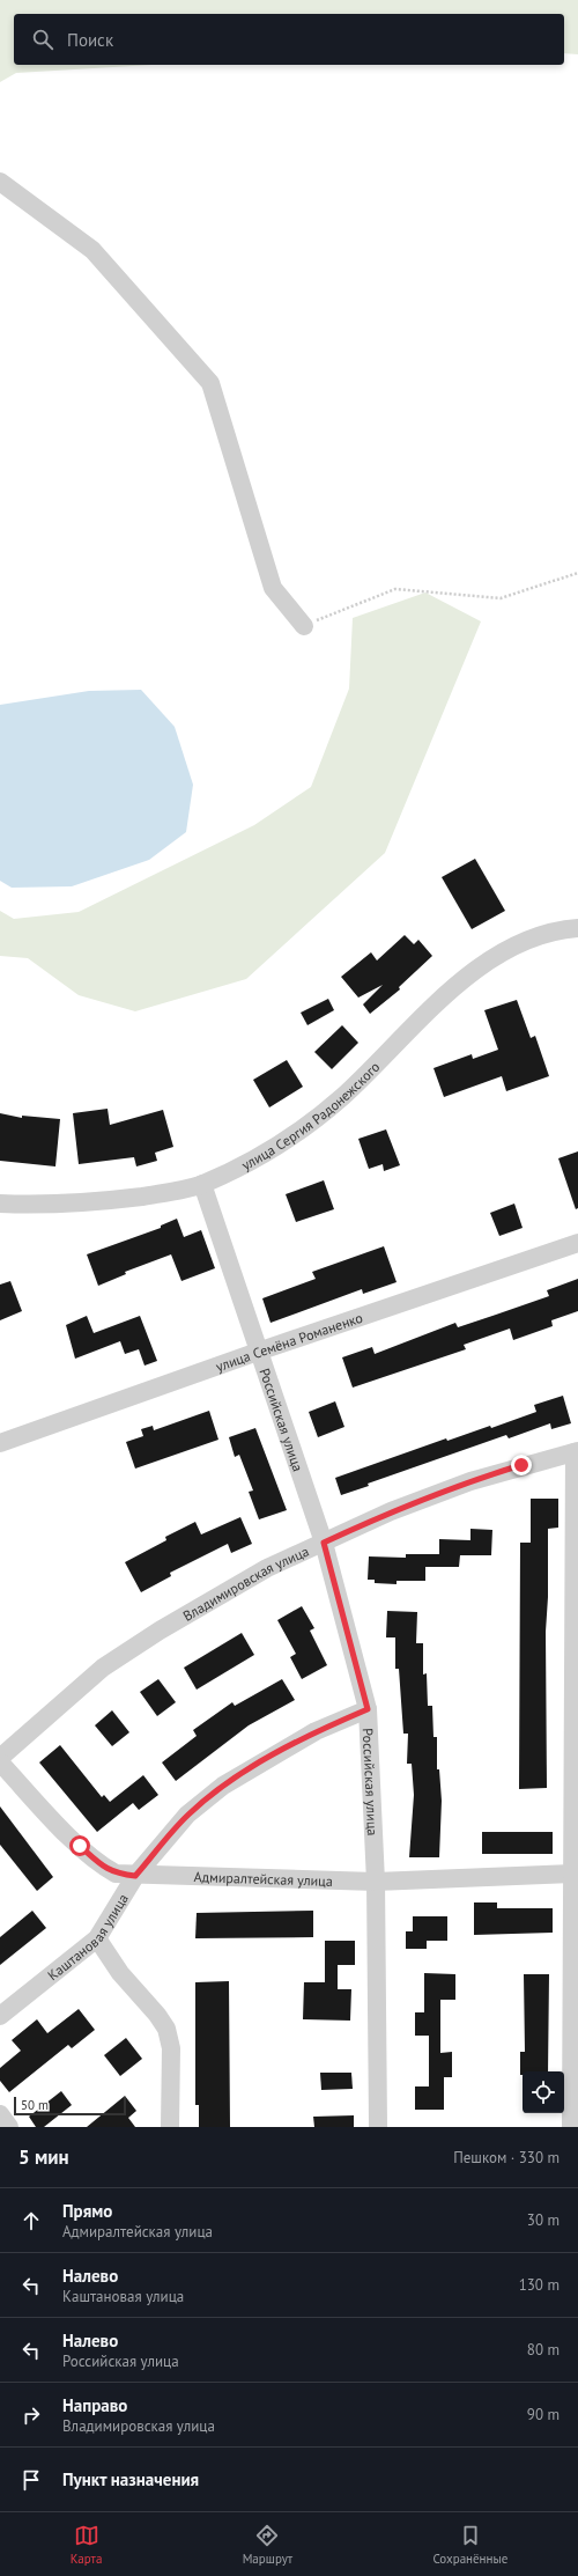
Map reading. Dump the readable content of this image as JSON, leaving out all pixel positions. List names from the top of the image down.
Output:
{
  "streets": {
    "street": [
      "улица Сергия Радонежского",
      "улица Семёна Романенко",
      "Российская улица",
      "Владимировская улица",
      "Адмиралтейская улица",
      "Каштановая улица"
    ]
  },
  "crossings": [
    ["улица Сергия Радонежского", "Российская улица"],
    ["улица Семёна Романенко", "Российская улица"],
    ["Российская улица", "Владимировская улица"],
    ["Российская улица", "Адмиралтейская улица"],
    ["Российская улица", "Каштановая улица"],
    ["Адмиралтейская улица", "Каштановая улица"]
  ],
  "scale_bar": "50 m",
  "page": {
    "search": "Поиск",
    "scale": "50 m",
    "heading": ["5 мин", "Пешком · 330 m"],
    "list": [
      ["Прямо", "Адмиралтейская улица", "30 m"],
      ["Налево", "Каштановая улица", "130 m"],
      ["Налево", "Российская улица", "80 m"],
      ["Направо", "Владимировская улица", "90 m"],
      "Пункт назначения"
    ],
    "nav": ["Карта", "Маршрут", "Сохранённые"]
  }
}
